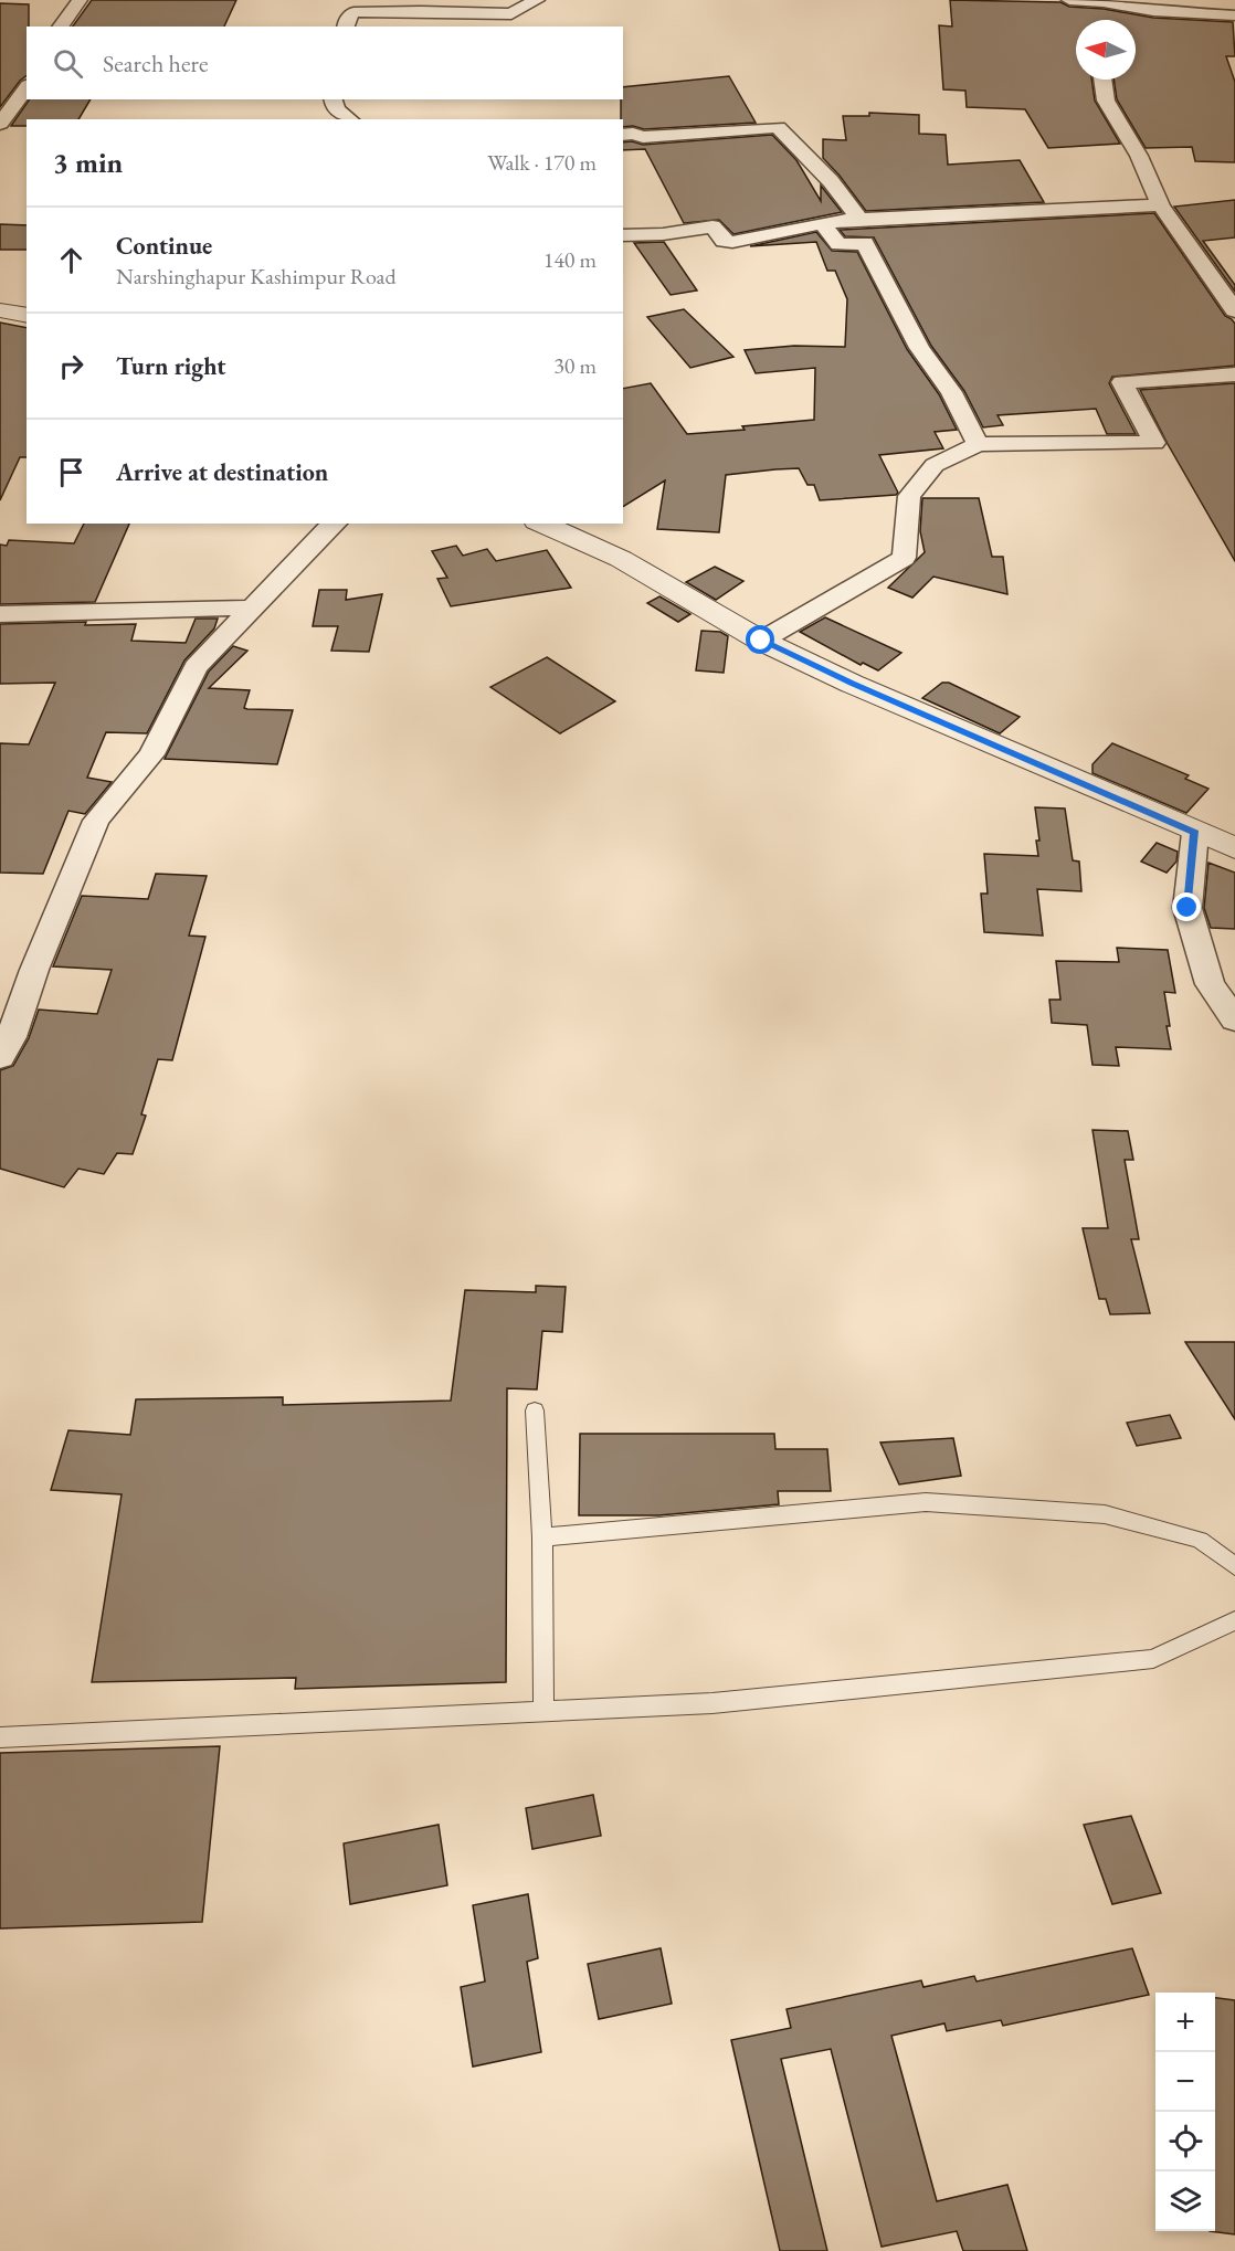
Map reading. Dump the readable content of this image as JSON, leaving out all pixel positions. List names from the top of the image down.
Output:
{
  "north": "left",
  "page": {
    "search": "Search here",
    "heading": ["3 min", "Walk · 170 m"],
    "list": [
      ["Continue", "Narshinghapur Kashimpur Road", "140 m"],
      ["Turn right", "30 m"],
      "Arrive at destination"
    ],
    "map_buttons": ["+", "−"]
  }
}
